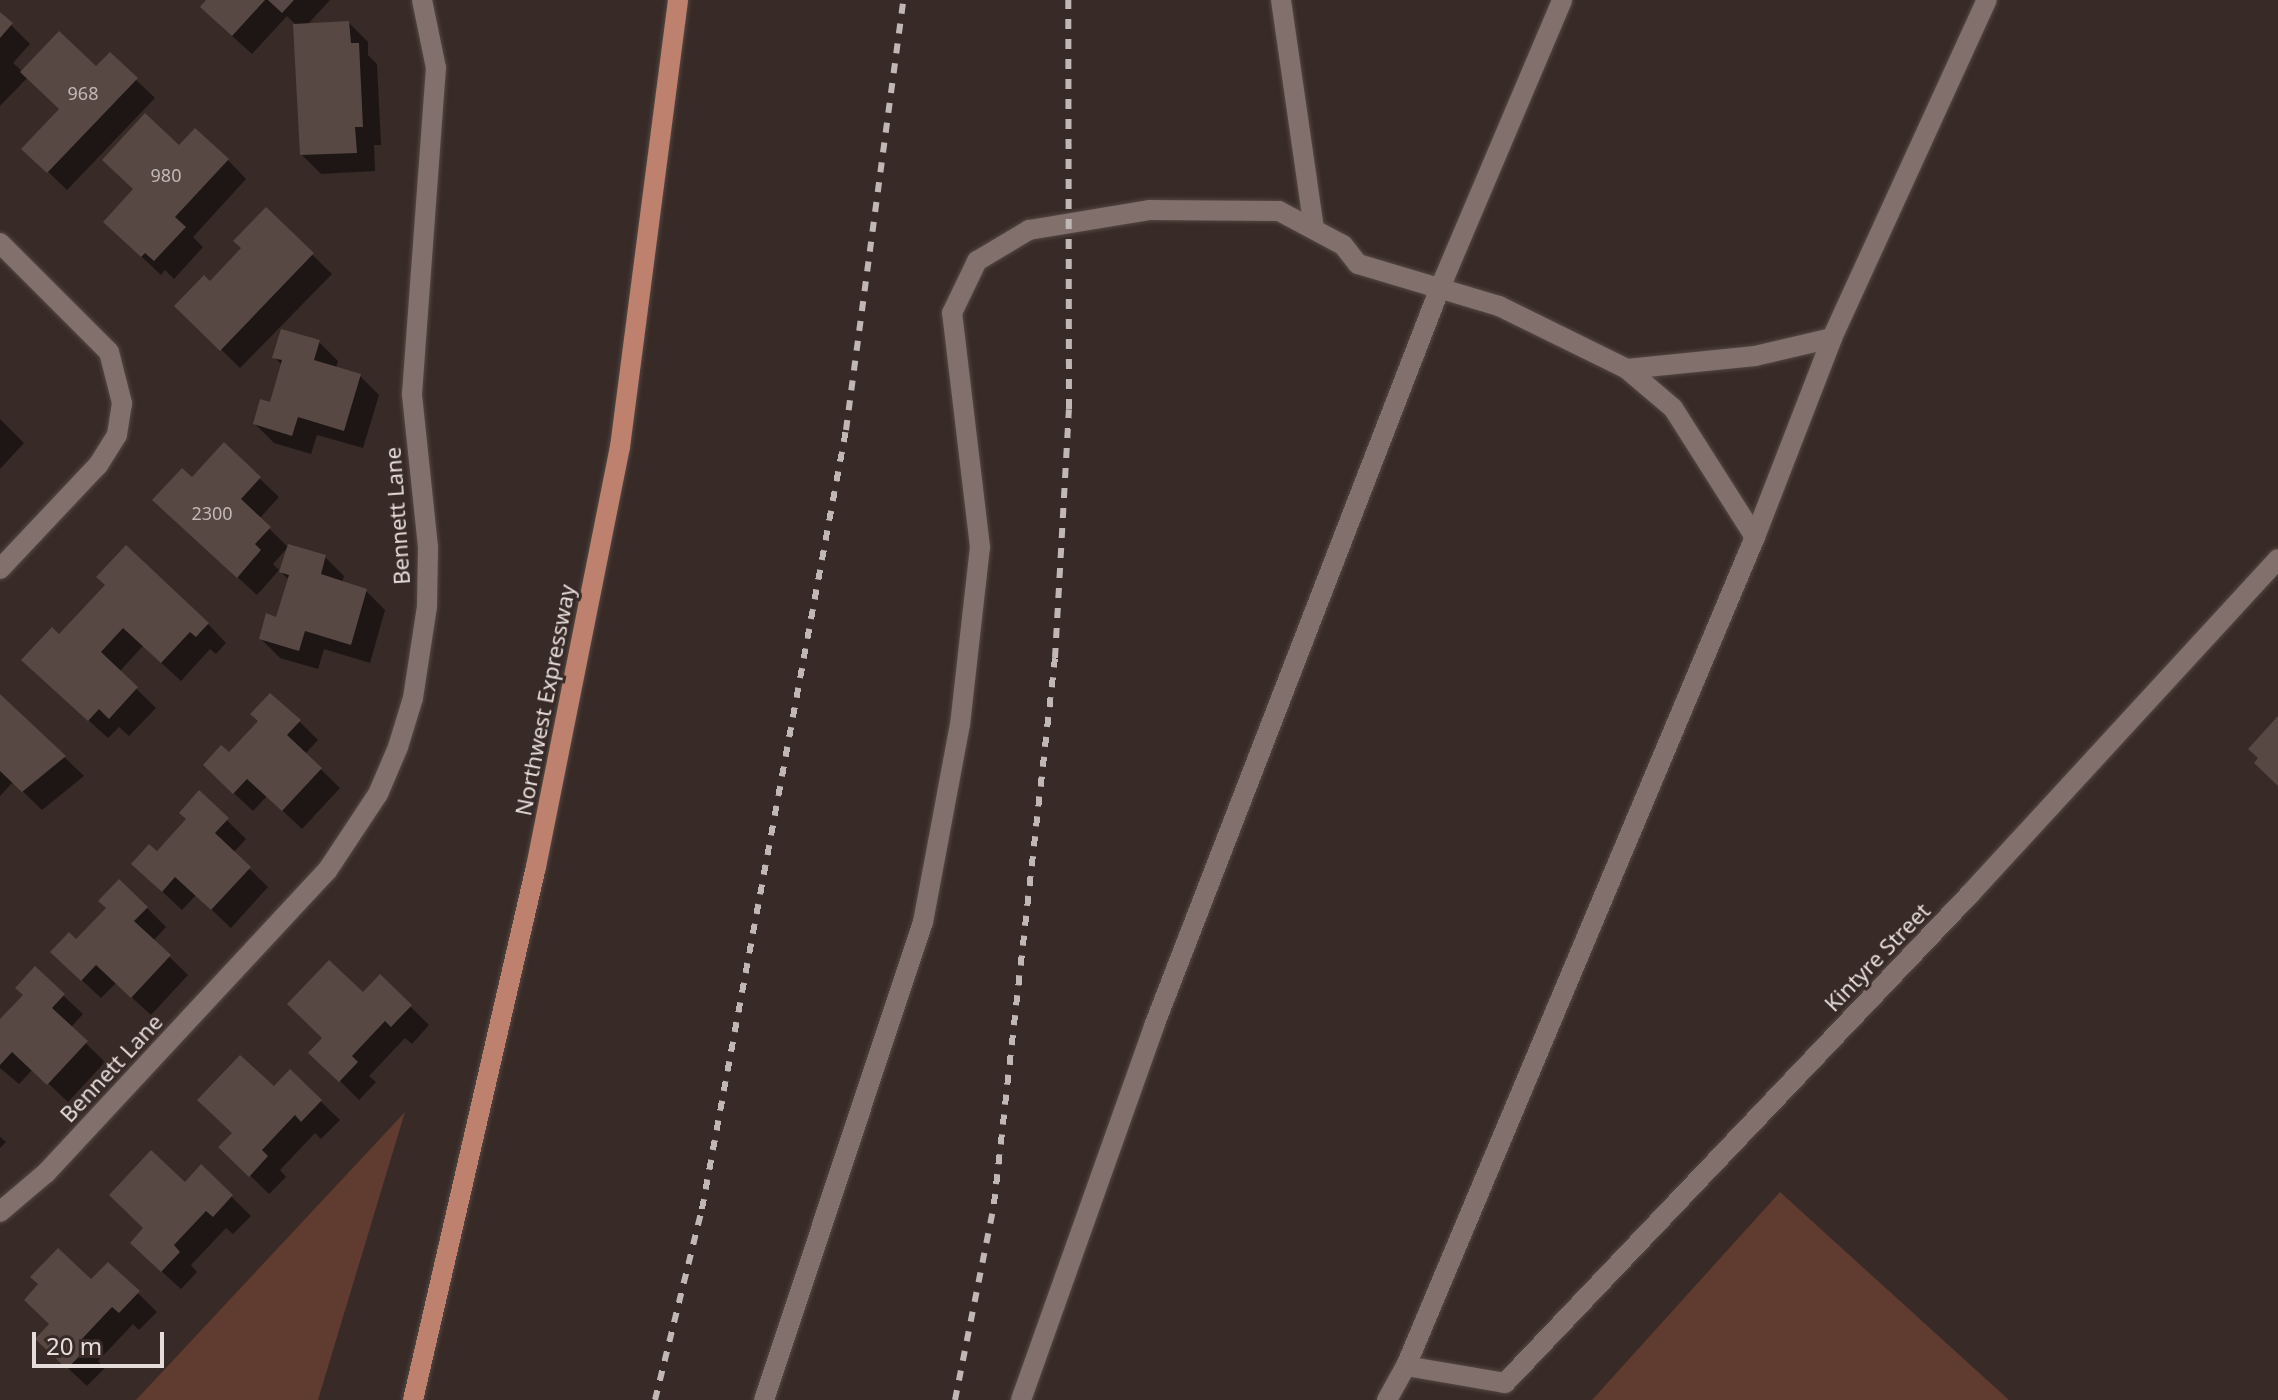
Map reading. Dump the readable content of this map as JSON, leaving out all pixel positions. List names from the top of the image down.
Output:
{
  "streets": {
    "main road": ["Northwest Expressway"],
    "street": ["Bennett Lane", "Kintyre Street"]
  },
  "house_numbers": ["968", "980", "2300"],
  "scale_bar": "20 m"
}
